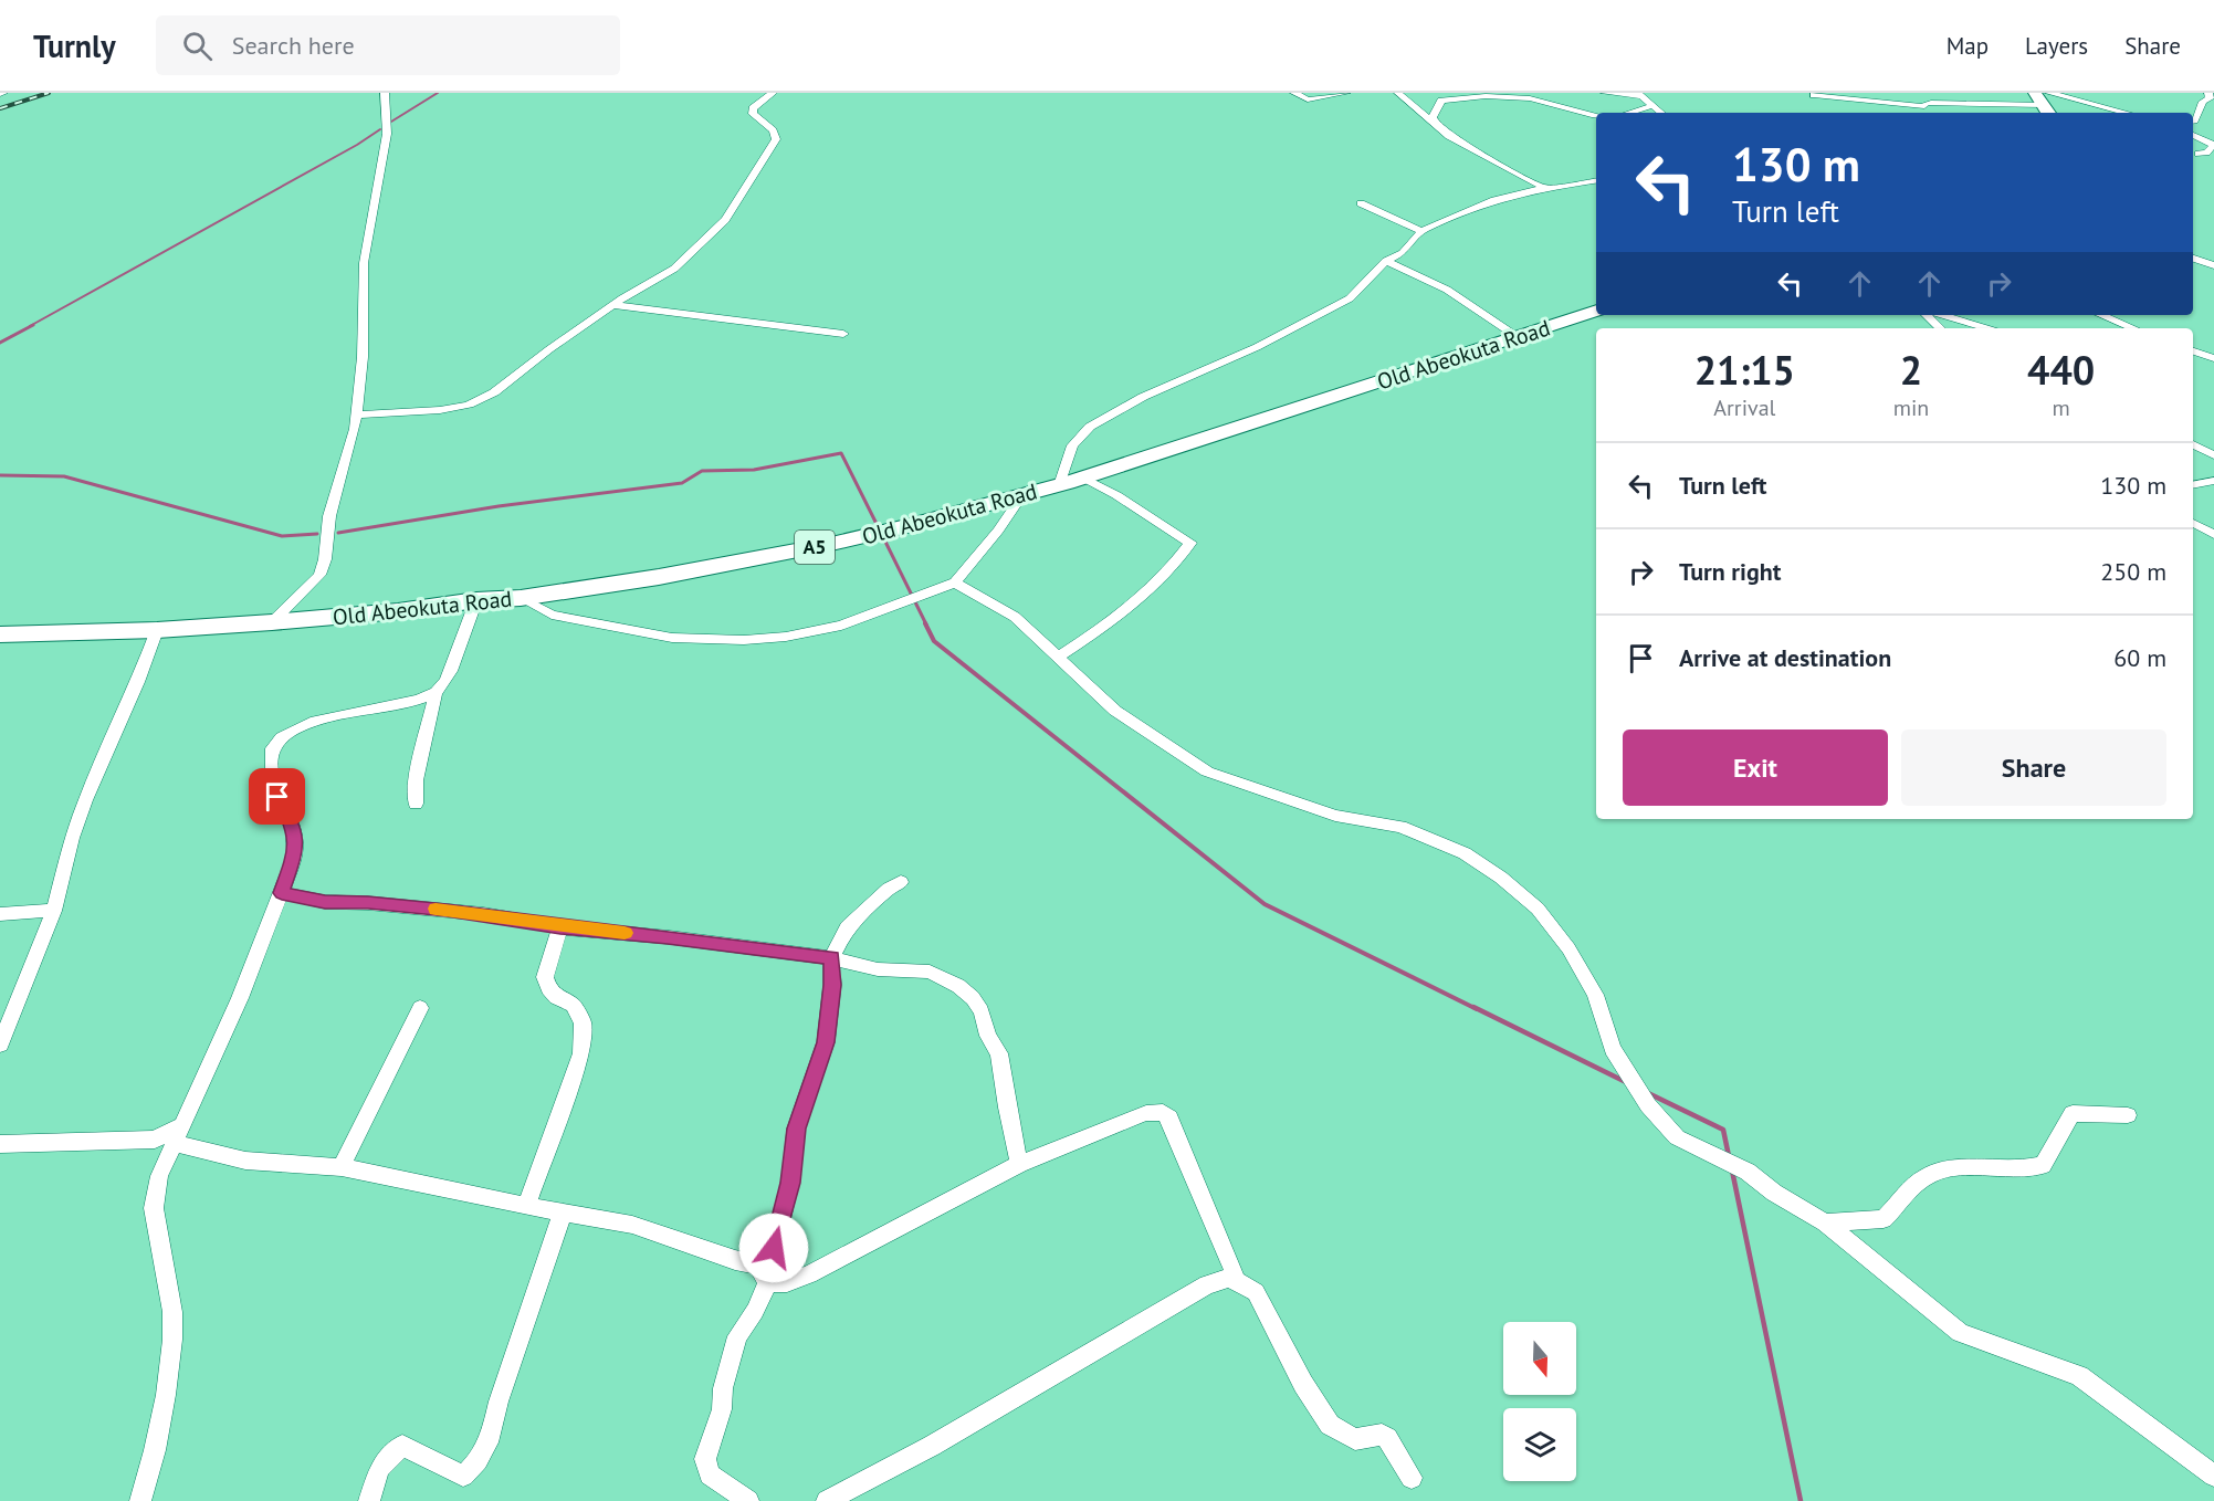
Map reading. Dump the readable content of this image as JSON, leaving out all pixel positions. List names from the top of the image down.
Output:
{
  "streets": {
    "highway": ["Old Abeokuta Road", "A5"]
  },
  "north": "bottom",
  "page": {
    "header": "Turnly",
    "search": "Search here",
    "nav": ["Map", "Layers", "Share"],
    "turn": ["130 m", "Turn left"],
    "eta": [
      "21:15",
      "Arrival",
      "2",
      "min",
      "440",
      "m"
    ],
    "list": [
      {
        "name": "Turn left",
        "value": "130 m"
      },
      {
        "name": "Turn right",
        "value": "250 m"
      },
      {
        "name": "Arrive at destination",
        "value": "60 m"
      }
    ],
    "buttons": ["Exit", "Share"]
  }
}
